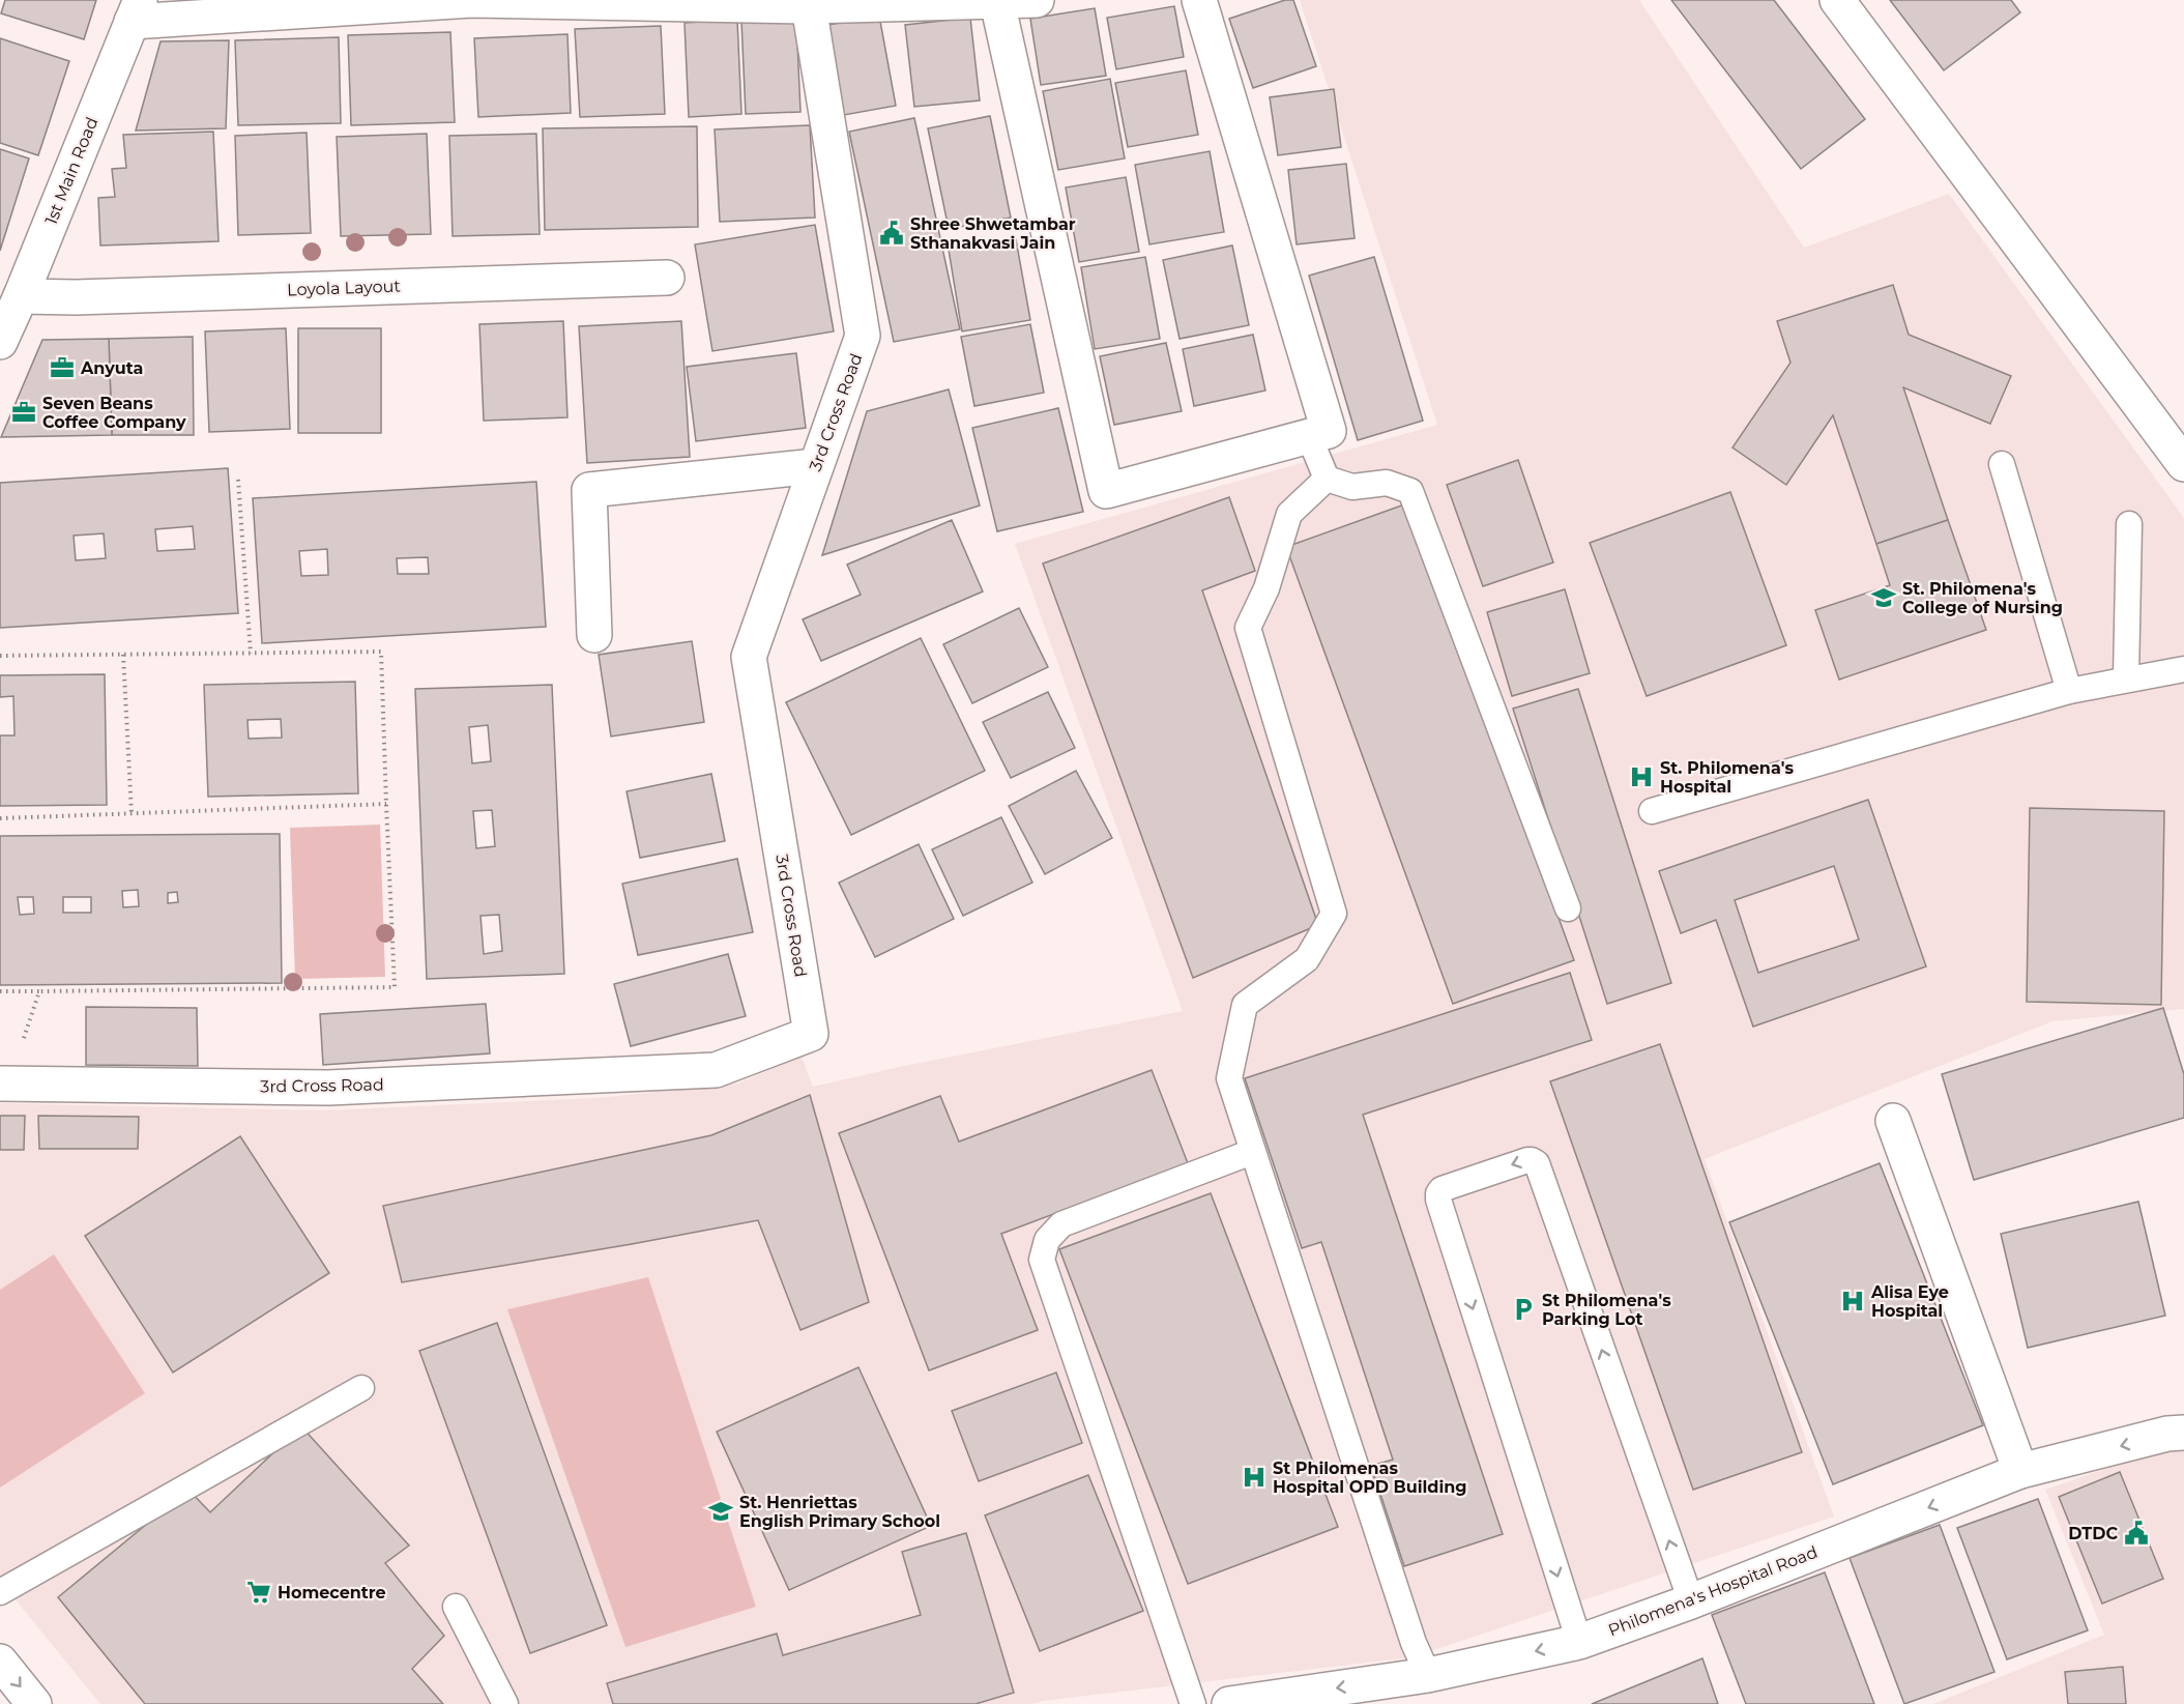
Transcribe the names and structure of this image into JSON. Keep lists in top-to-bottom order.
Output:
{
  "streets": {
    "street": [
      "1st Main Road",
      "Loyola Layout",
      "3rd Cross Road",
      "Philomena's Hospital Road"
    ]
  },
  "crossings": [
    ["1st Main Road", "Loyola Layout"]
  ],
  "one_way": ["Philomena's Hospital Road"],
  "places": {
    "public building": ["Shree Shwetambar Sthanakvasi Jain", "DTDC"],
    "office": ["Anyuta", "Seven Beans Coffee Company"],
    "school or university": ["St. Philomena's College of Nursing", "St. Henriettas English Primary School"],
    "hospital": ["St. Philomena's Hospital", "Alisa Eye Hospital", "St Philomenas Hospital OPD Building"],
    "parking": ["St Philomena's Parking Lot"],
    "supermarket": ["Homecentre"]
  }
}
